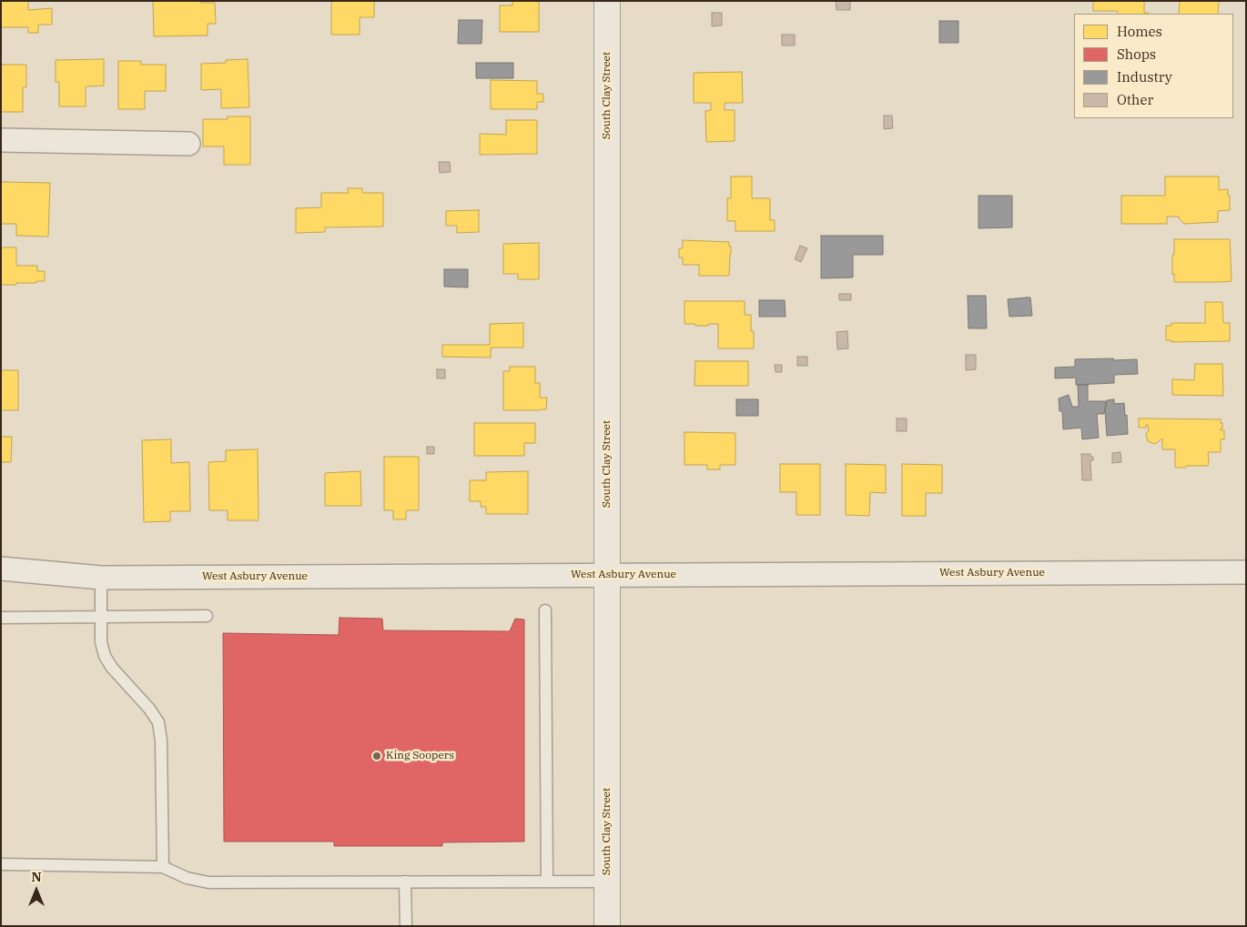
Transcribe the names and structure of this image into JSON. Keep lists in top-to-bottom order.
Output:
{
  "streets": {
    "street": ["South Clay Street", "West Asbury Avenue"]
  },
  "crossings": [
    ["South Clay Street", "West Asbury Avenue"]
  ],
  "places": ["King Soopers"],
  "legend": [
    "Homes",
    "Shops",
    "Industry",
    "Other"
  ],
  "north": "top"
}
